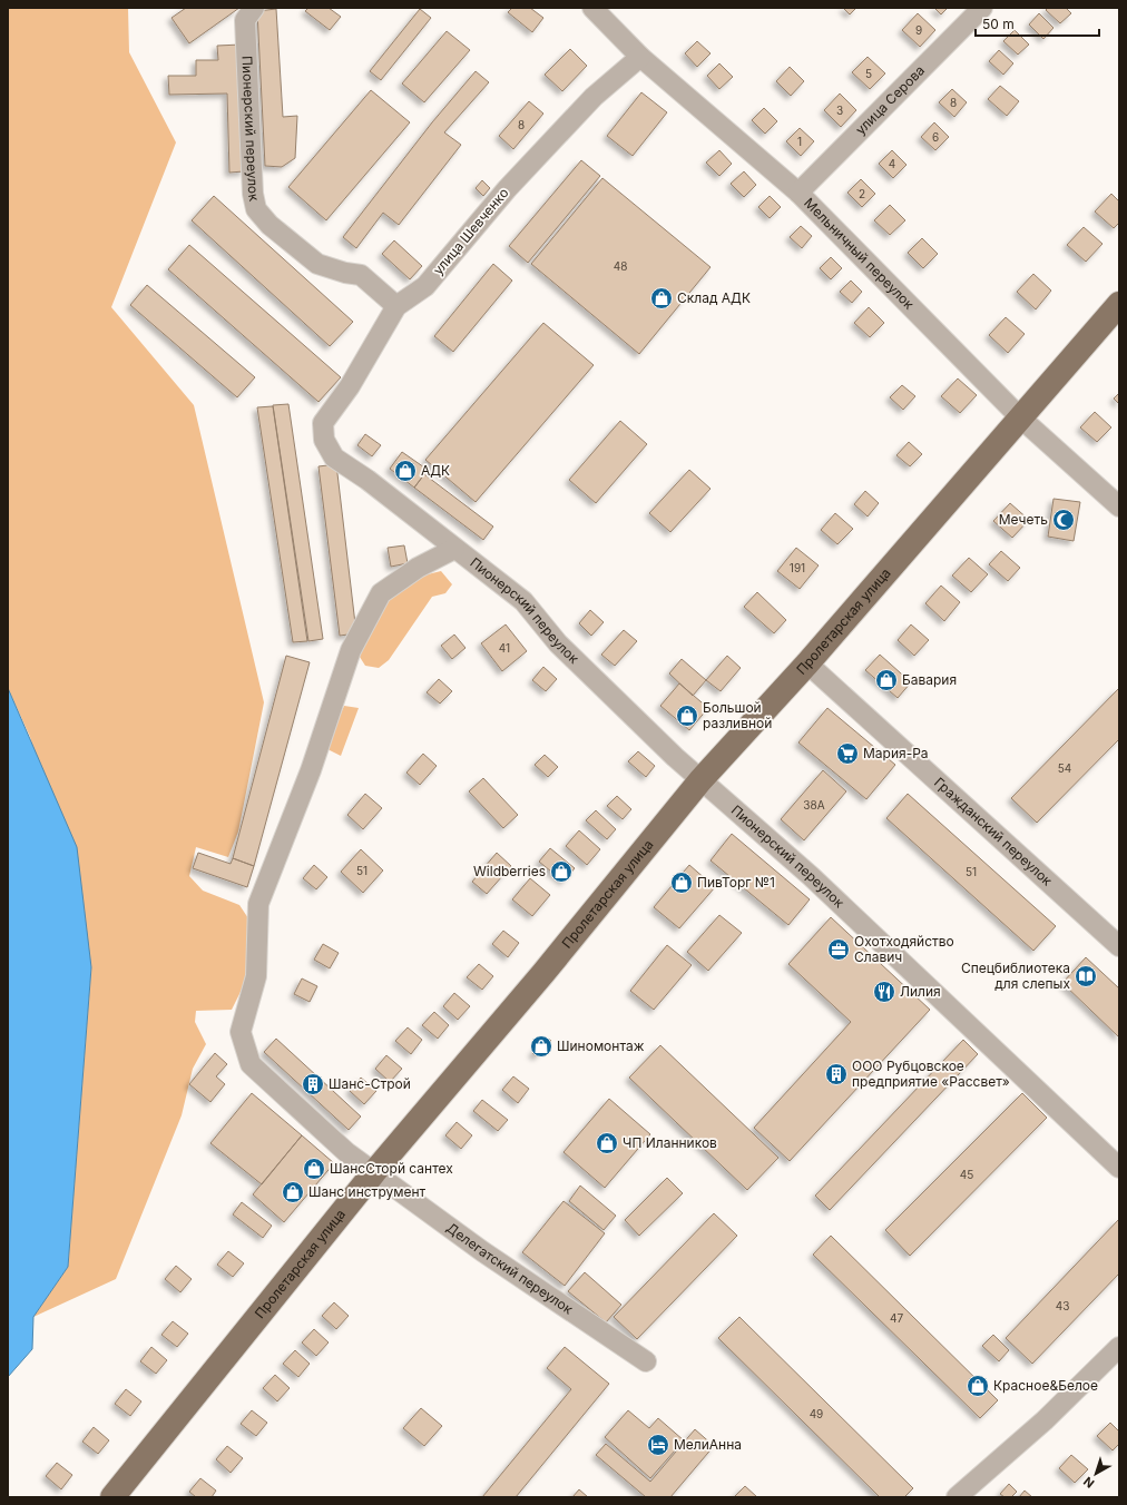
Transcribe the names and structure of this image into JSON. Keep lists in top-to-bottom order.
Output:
{
  "streets": {
    "main road": ["Пролетарская улица"],
    "street": [
      "улица Серова",
      "Пионерский переулок",
      "улица Шевченко",
      "Мельничный переулок",
      "Гражданский переулок",
      "Делегатский переулок"
    ]
  },
  "crossings": [
    ["улица Серова", "Мельничный переулок"],
    ["Пионерский переулок", "улица Шевченко"],
    ["Пионерский переулок", "Пролетарская улица"],
    ["улица Шевченко", "Мельничный переулок"],
    ["Мельничный переулок", "Пролетарская улица"],
    ["Пролетарская улица", "Гражданский переулок"],
    ["Пролетарская улица", "Делегатский переулок"]
  ],
  "places": {
    "shop": [
      "Склад АДК",
      "АДК",
      "Бавария",
      "Большой разливной",
      "Wildberries",
      "ПивТорг №1",
      "Шиномонтаж",
      "ЧП Иланников",
      "ШансСторй сантех",
      "Шанс инструмент",
      "Красное&Белое"
    ],
    "mosque": ["Мечеть"],
    "supermarket": ["Мария-Ра"],
    "office": ["Охотходяйство Славич"],
    "library": ["Спецбиблиотека для слепых"],
    "restaurant": ["Лилия"],
    "building": ["ООО Рубцовское предприятие «Рассвет»", "Шанс-Строй"],
    "hotel": ["МелиАнна"]
  },
  "house_numbers": [
    "9",
    "5",
    "8",
    "3",
    "8",
    "6",
    "1",
    "4",
    "2",
    "48",
    "191",
    "41",
    "54",
    "38А",
    "51",
    "51",
    "45",
    "43",
    "47",
    "49"
  ],
  "scale_bar": "50 m",
  "north": "bottom left"
}
